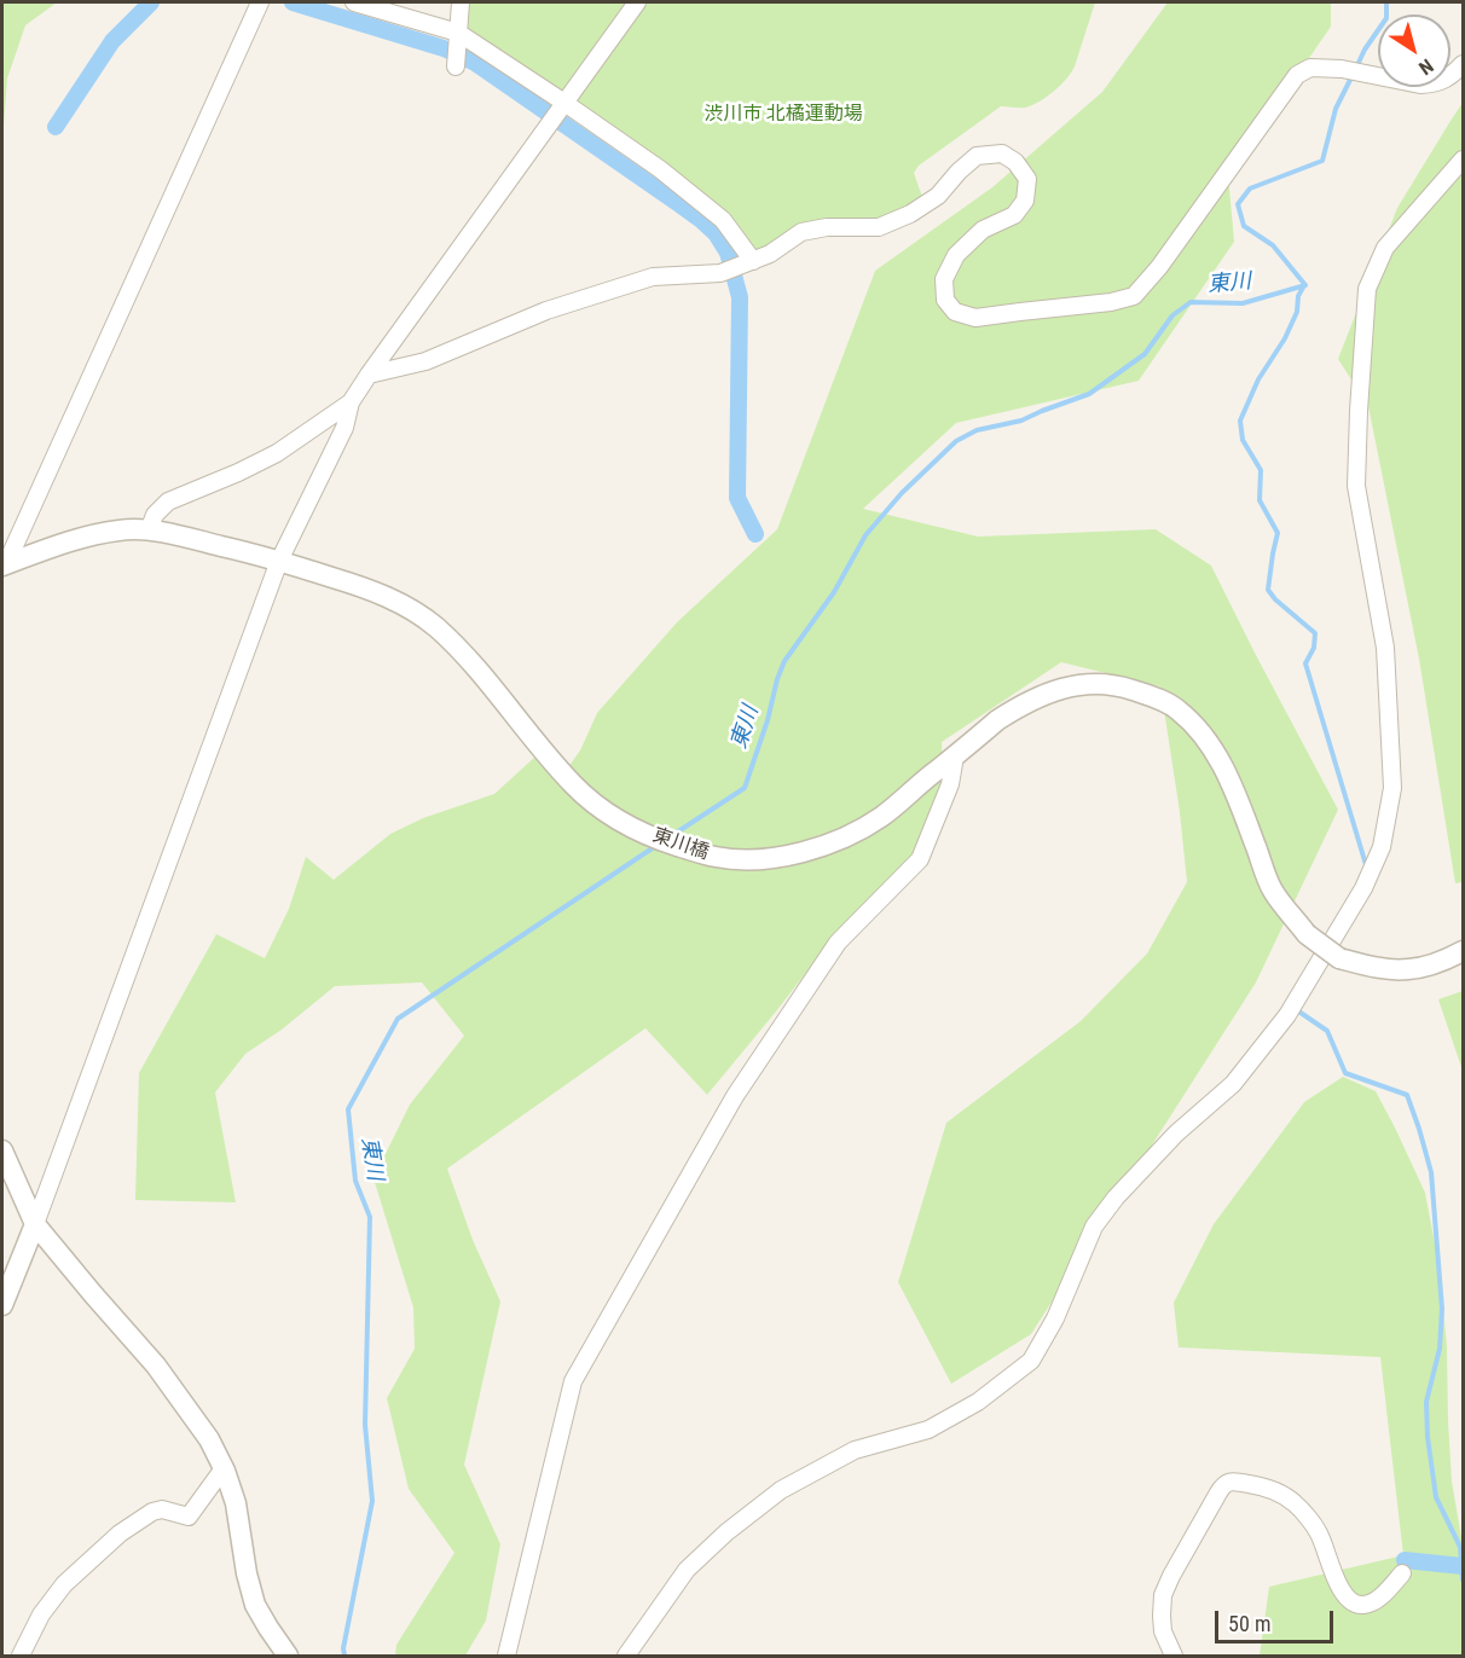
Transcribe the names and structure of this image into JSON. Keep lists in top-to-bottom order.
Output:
{
  "streets": {
    "street": ["東川橋"]
  },
  "water": ["東川"],
  "parks": ["渋川市 北橘運動場"],
  "scale_bar": "50 m",
  "north": "bottom right"
}
